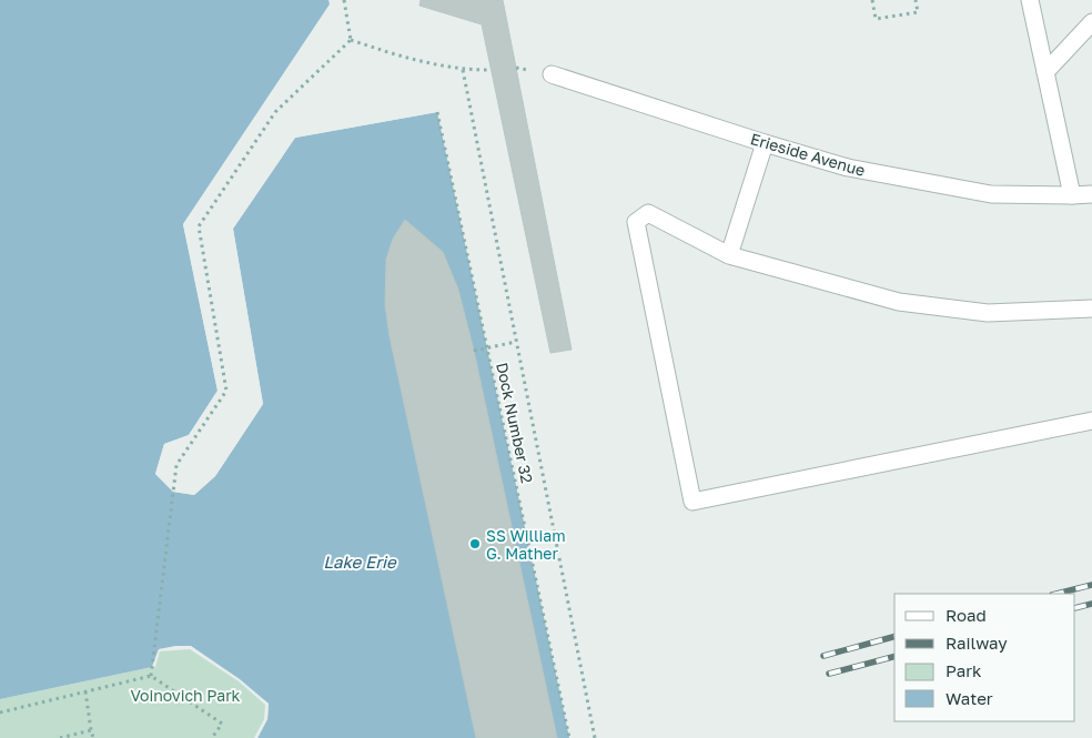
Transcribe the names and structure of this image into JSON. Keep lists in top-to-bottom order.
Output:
{
  "streets": {
    "street": ["Erieside Avenue"],
    "path": ["Dock Number 32"]
  },
  "water": ["Lake Erie"],
  "parks": ["Voinovich Park"],
  "places": ["SS William G. Mather"],
  "legend": [
    "Road",
    "Railway",
    "Park",
    "Water"
  ]
}
